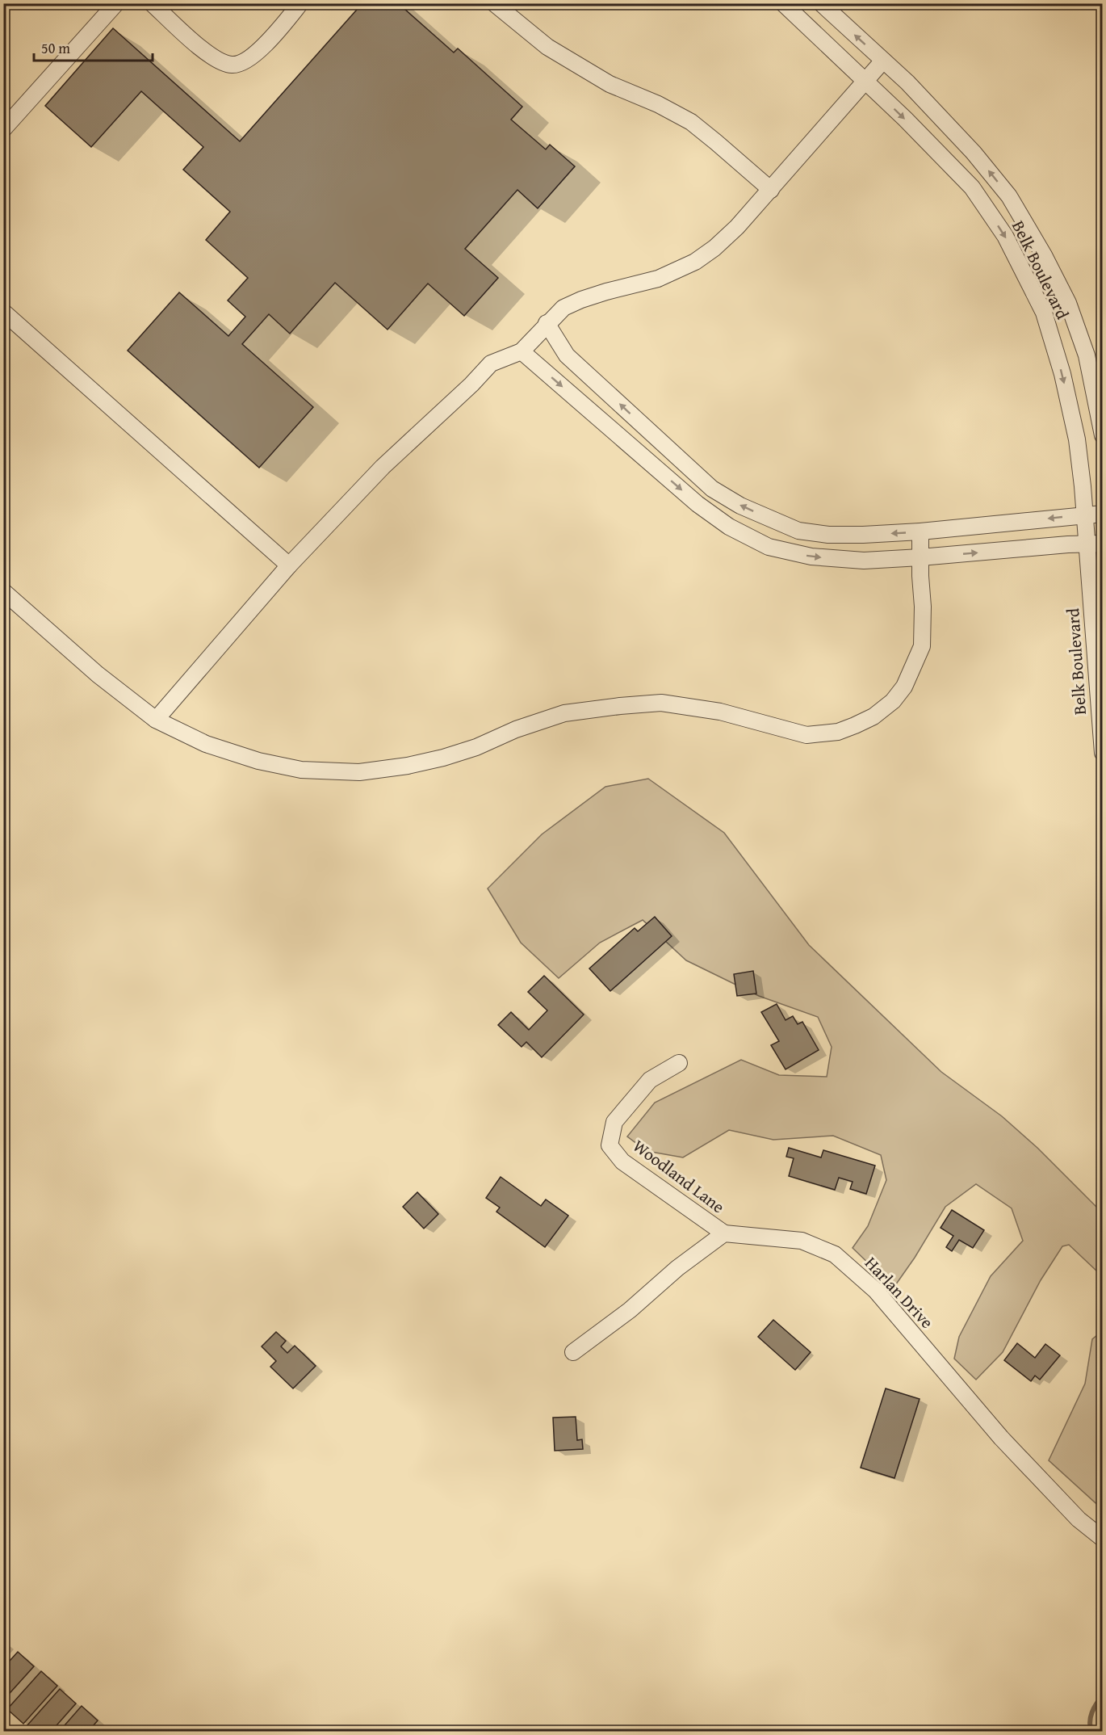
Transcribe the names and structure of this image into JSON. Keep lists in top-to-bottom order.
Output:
{
  "streets": {
    "street": ["Belk Boulevard", "Woodland Lane", "Harlan Drive"]
  },
  "crossings": [
    ["Woodland Lane", "Harlan Drive"]
  ],
  "scale_bar": "50 m"
}
